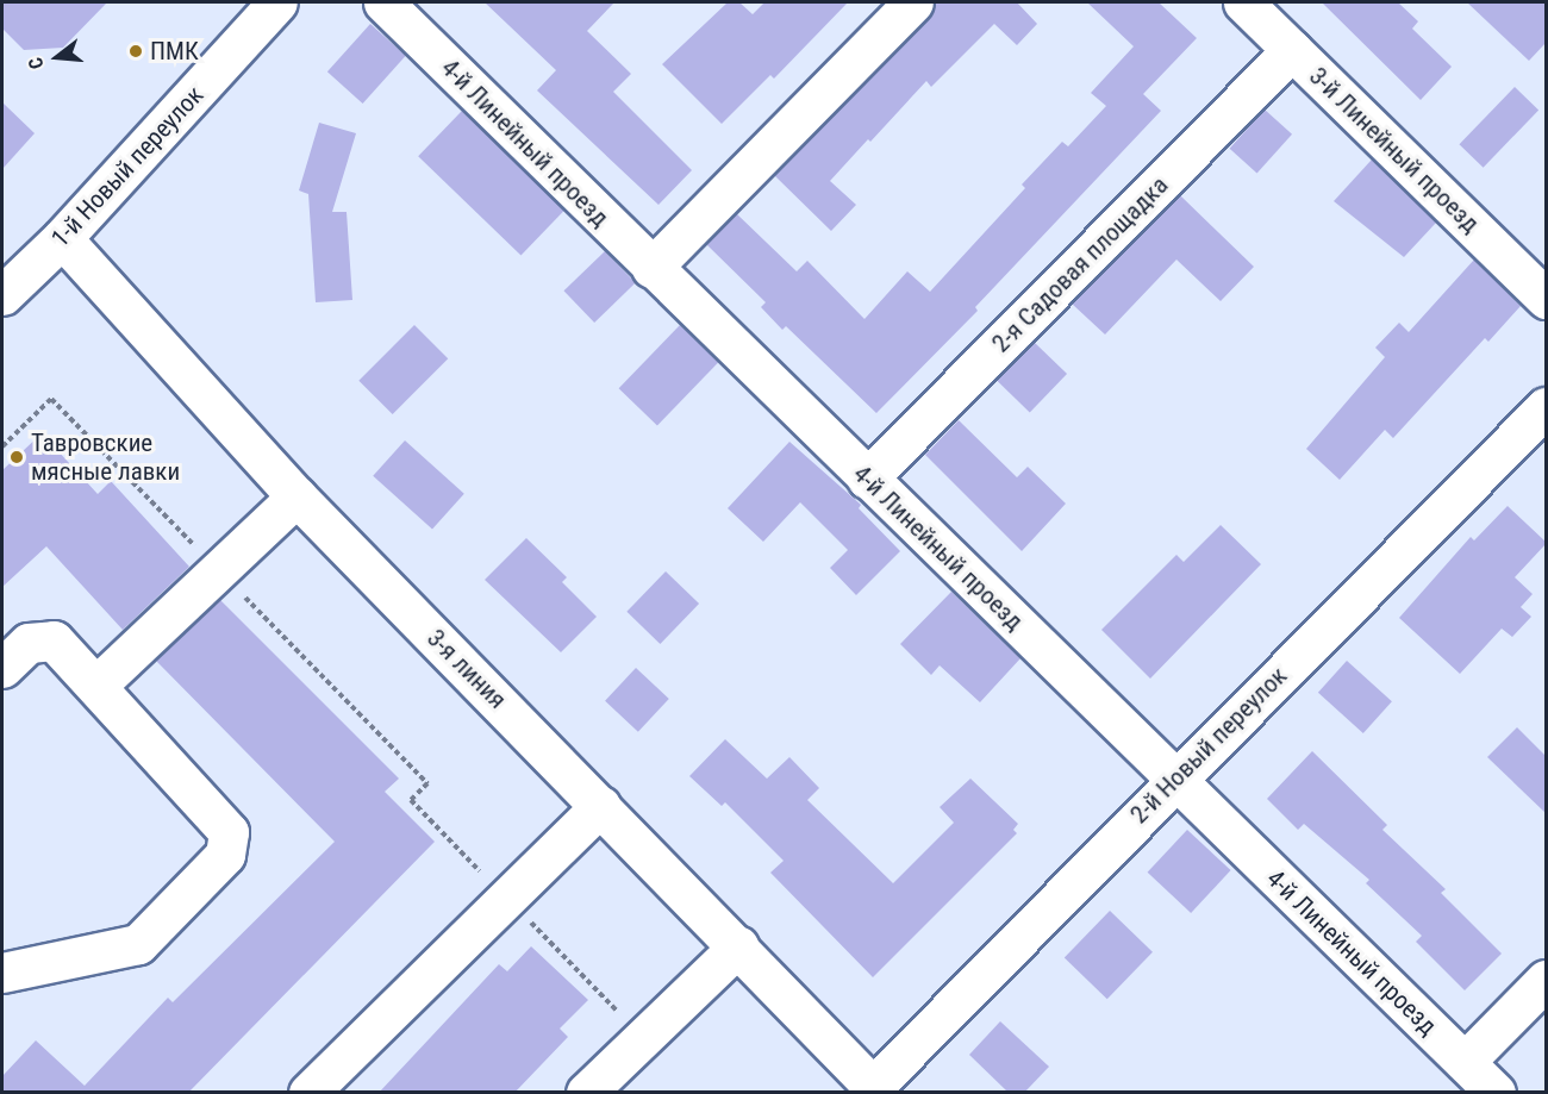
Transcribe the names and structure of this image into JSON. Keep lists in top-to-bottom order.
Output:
{
  "streets": {
    "street": [
      "4-й Линейный проезд",
      "3-й Линейный проезд",
      "1-й Новый переулок",
      "2-я Cадовая площадка",
      "3-я линия",
      "2-й Новый переулок"
    ]
  },
  "crossings": [
    ["4-й Линейный проезд", "2-я Cадовая площадка"],
    ["4-й Линейный проезд", "2-й Новый переулок"],
    ["3-й Линейный проезд", "2-я Cадовая площадка"],
    ["1-й Новый переулок", "3-я линия"],
    ["3-я линия", "2-й Новый переулок"]
  ],
  "places": ["ПМК", "Тавровские мясные лавки"],
  "north": "left"
}
